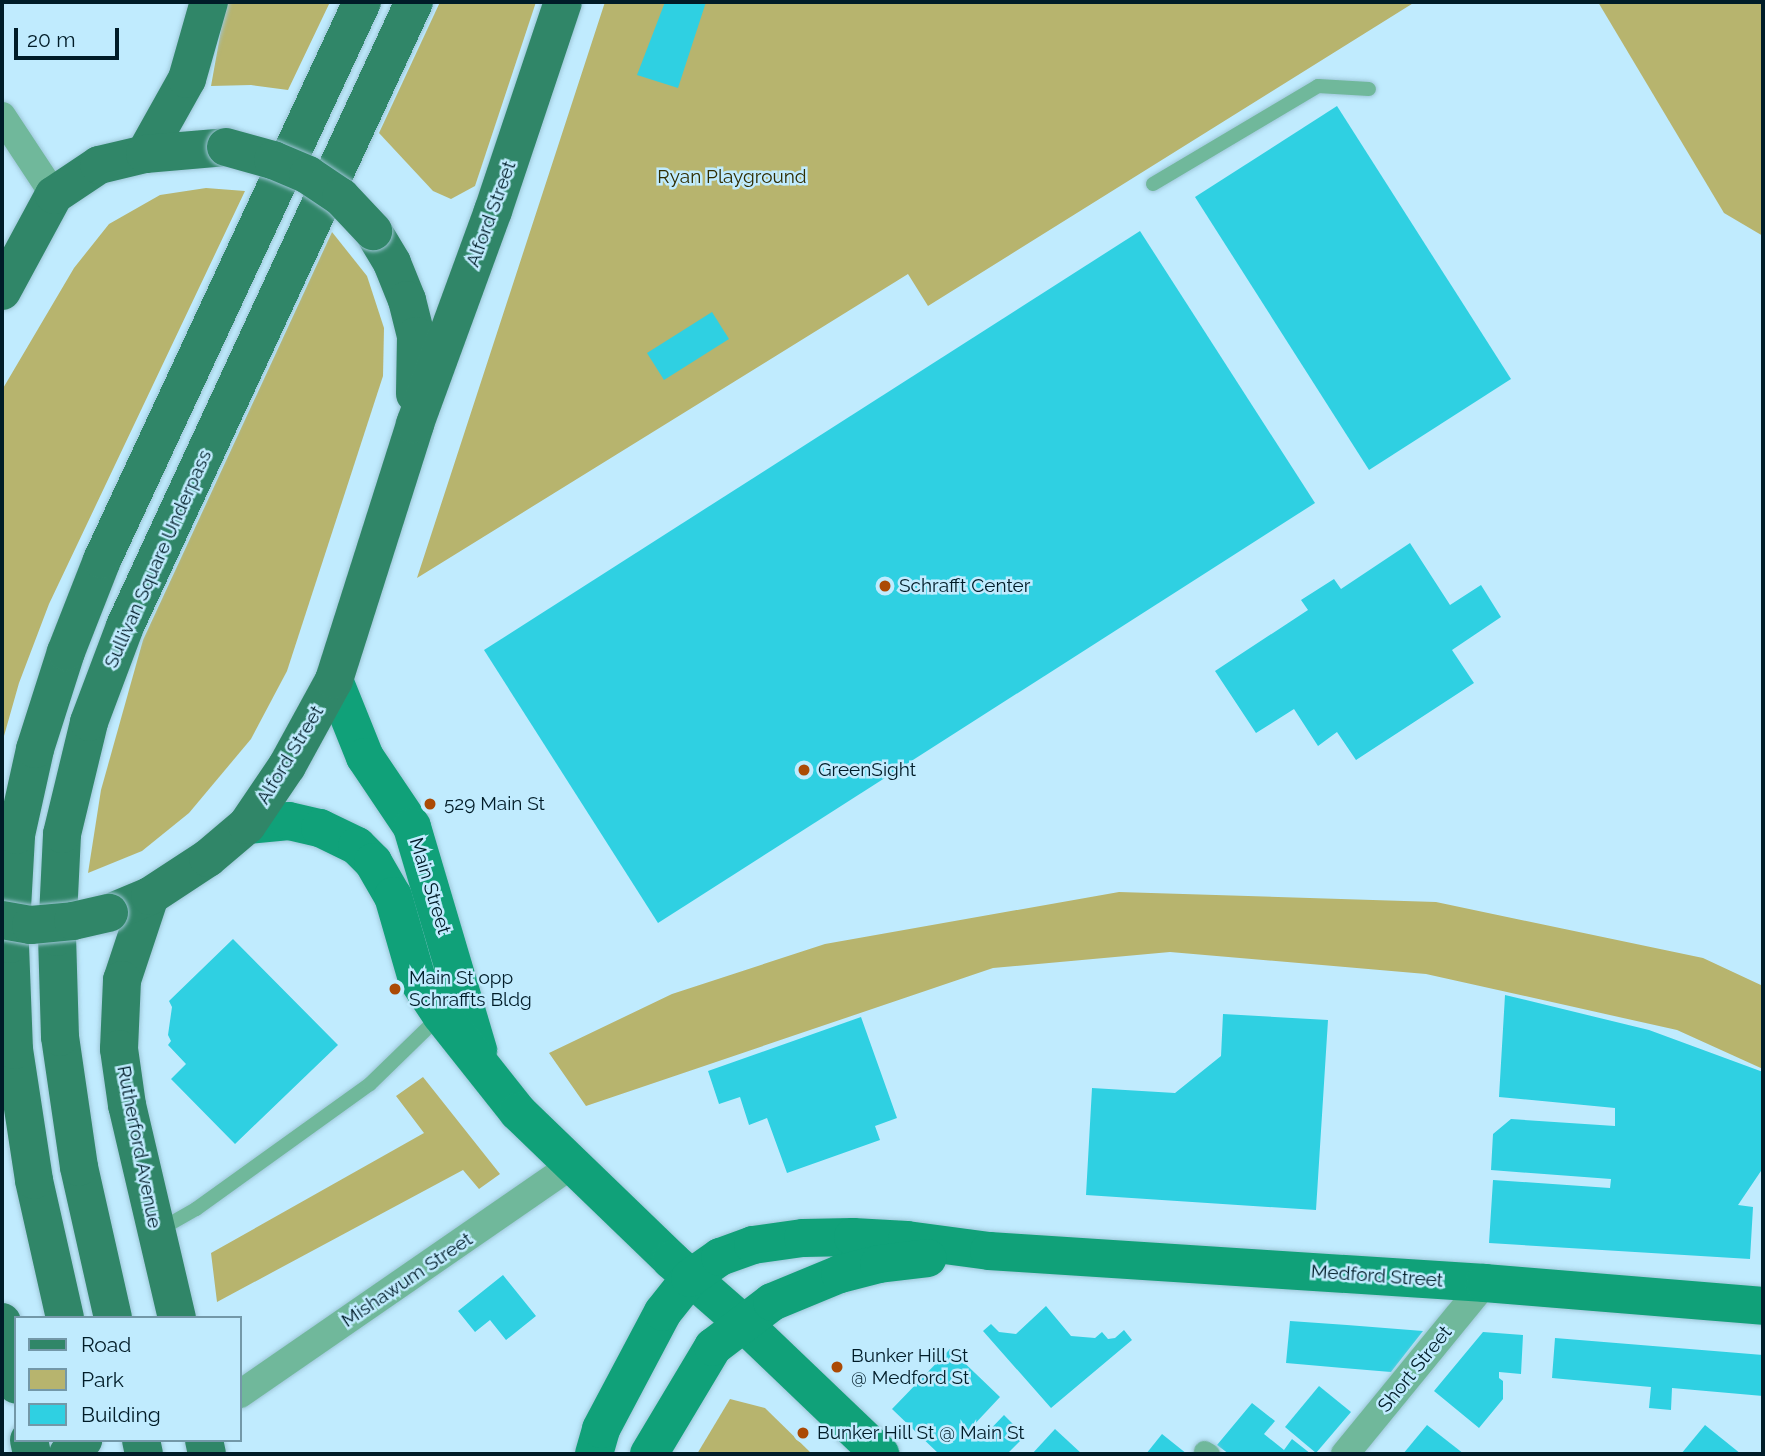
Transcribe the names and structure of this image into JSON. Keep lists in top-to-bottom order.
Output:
{
  "streets": {
    "main road": [
      "Alford Street",
      "Sullivan Square Underpass",
      "Main Street",
      "Rutherford Avenue",
      "Medford Street"
    ],
    "street": ["Mishawum Street", "Short Street"]
  },
  "crossings": [
    ["Alford Street", "Main Street"],
    ["Alford Street", "Rutherford Avenue"],
    ["Main Street", "Medford Street"],
    ["Main Street", "Mishawum Street"],
    ["Medford Street", "Short Street"]
  ],
  "parks": ["Ryan Playground"],
  "places": [
    "Schrafft Center",
    "GreenSight",
    "529 Main St",
    "Main St opp Schraffts Bldg",
    "Bunker Hill St @ Medford St",
    "Bunker Hill St @ Main St"
  ],
  "legend": ["Road", "Park", "Building"],
  "scale_bar": "20 m"
}
